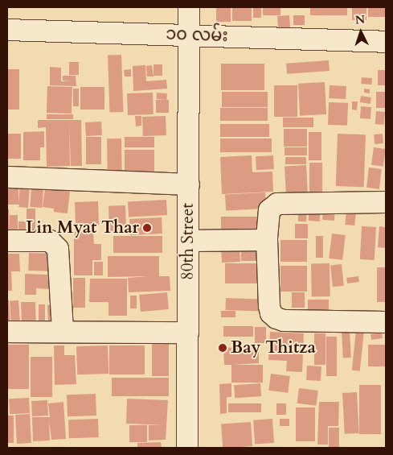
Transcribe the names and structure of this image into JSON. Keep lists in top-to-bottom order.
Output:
{
  "streets": {
    "street": ["၁၀ လမ်း", "80th Street"]
  },
  "crossings": [
    ["၁၀ လမ်း", "80th Street"]
  ],
  "places": ["Lin Myat Thar", "Bay Thitza"],
  "north": "top"
}
